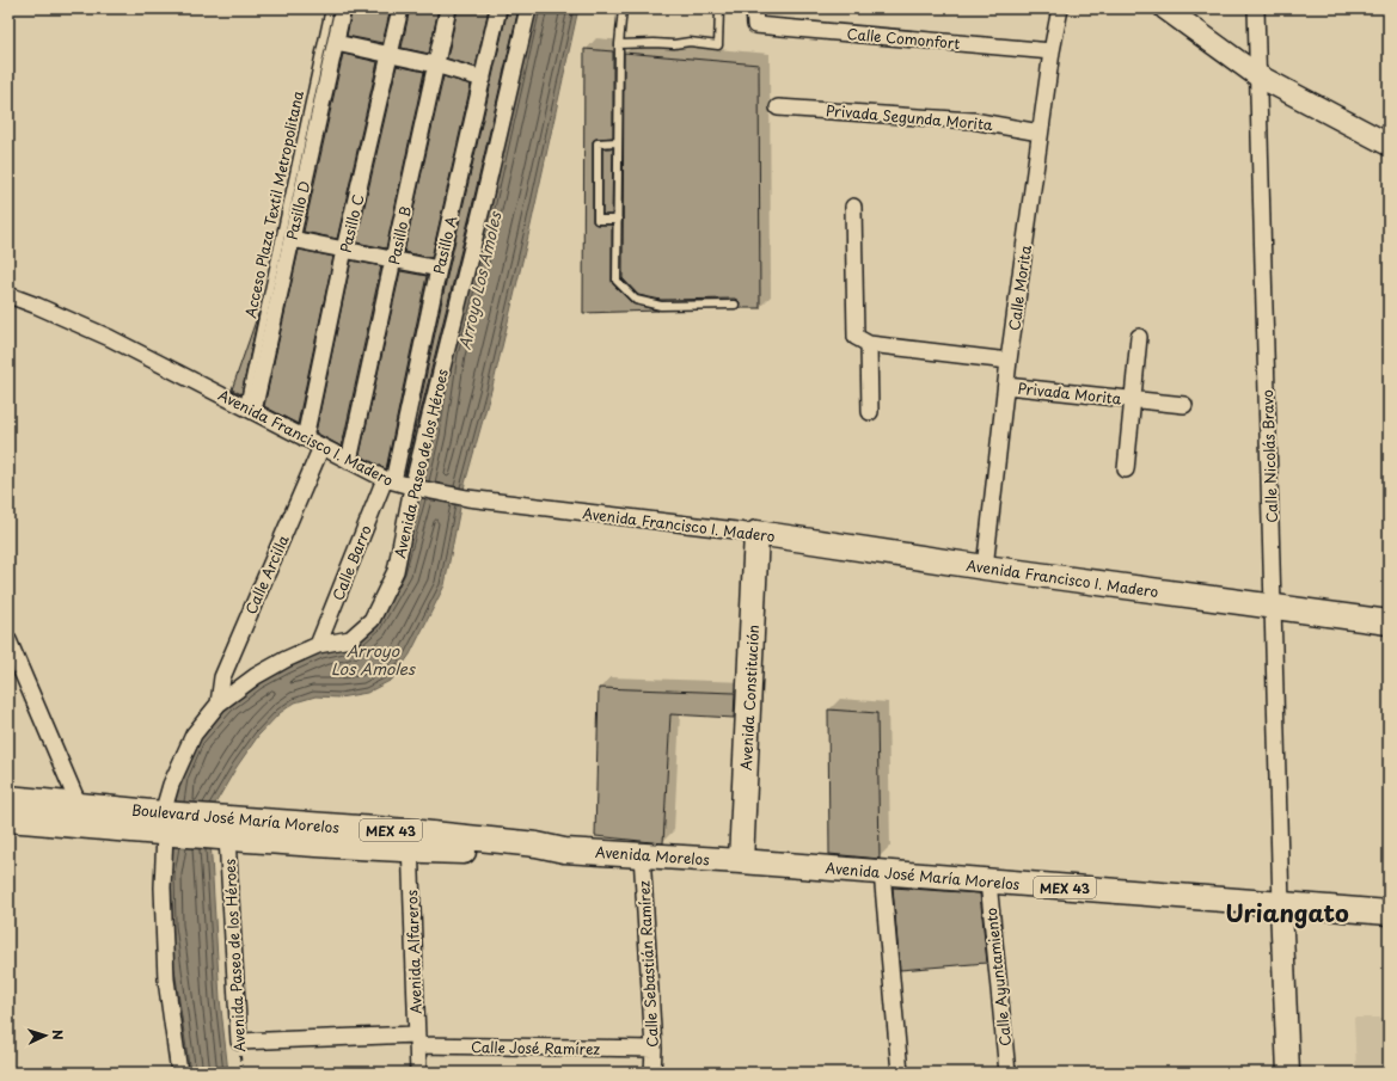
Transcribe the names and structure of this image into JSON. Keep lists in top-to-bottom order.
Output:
{
  "streets": {
    "main road": [
      "Avenida Francisco I. Madero",
      "Avenida Constitución",
      "Boulevard José María Morelos",
      "MEX 43",
      "Avenida Morelos",
      "Avenida José María Morelos"
    ],
    "street": [
      "Calle Comonfort",
      "Privada Segunda Morita",
      "Pasillo D",
      "Pasillo C",
      "Pasillo B",
      "Pasillo A",
      "Calle Morita",
      "Privada Morita",
      "Calle Nicolás Bravo",
      "Avenida Paseo de los Héroes",
      "Calle Barro",
      "Calle Arcilla",
      "Avenida Alfareros",
      "Calle Sebastián Ramírez",
      "Calle Ayuntamiento",
      "Calle José Ramírez"
    ],
    "lane": ["Acceso Plaza Textil Metropolitana"]
  },
  "crossings": [
    ["Calle Comonfort", "Calle Morita"],
    ["Privada Segunda Morita", "Calle Morita"],
    ["Acceso Plaza Textil Metropolitana", "Pasillo D"],
    ["Acceso Plaza Textil Metropolitana", "Avenida Francisco I. Madero"],
    ["Pasillo D", "Avenida Francisco I. Madero"],
    ["Pasillo C", "Avenida Francisco I. Madero"],
    ["Pasillo B", "Avenida Francisco I. Madero"],
    ["Pasillo A", "Avenida Francisco I. Madero"],
    ["Pasillo A", "Calle Barro"],
    ["Calle Morita", "Privada Morita"],
    ["Calle Morita", "Avenida Francisco I. Madero"],
    ["Avenida Francisco I. Madero", "Calle Nicolás Bravo"],
    ["Avenida Francisco I. Madero", "Avenida Paseo de los Héroes"],
    ["Avenida Francisco I. Madero", "Calle Barro"],
    ["Avenida Francisco I. Madero", "Calle Arcilla"],
    ["Avenida Francisco I. Madero", "Avenida Constitución"],
    ["Calle Nicolás Bravo", "Avenida José María Morelos"],
    ["Avenida Paseo de los Héroes", "Calle Barro"],
    ["Avenida Paseo de los Héroes", "Calle Arcilla"],
    ["Avenida Paseo de los Héroes", "Boulevard José María Morelos"],
    ["Avenida Paseo de los Héroes", "Calle José Ramírez"],
    ["Avenida Constitución", "Avenida Morelos"],
    ["Avenida Constitución", "Avenida José María Morelos"],
    ["Boulevard José María Morelos", "Avenida Morelos"],
    ["Boulevard José María Morelos", "Avenida Alfareros"],
    ["Avenida Morelos", "Avenida José María Morelos"],
    ["Avenida Morelos", "Calle Sebastián Ramírez"],
    ["Avenida José María Morelos", "Calle Ayuntamiento"],
    ["Avenida Alfareros", "Calle José Ramírez"],
    ["Calle Sebastián Ramírez", "Calle José Ramírez"]
  ],
  "districts": ["Uriangato"],
  "water": ["Arroyo Los Amoles"],
  "north": "right"
}
